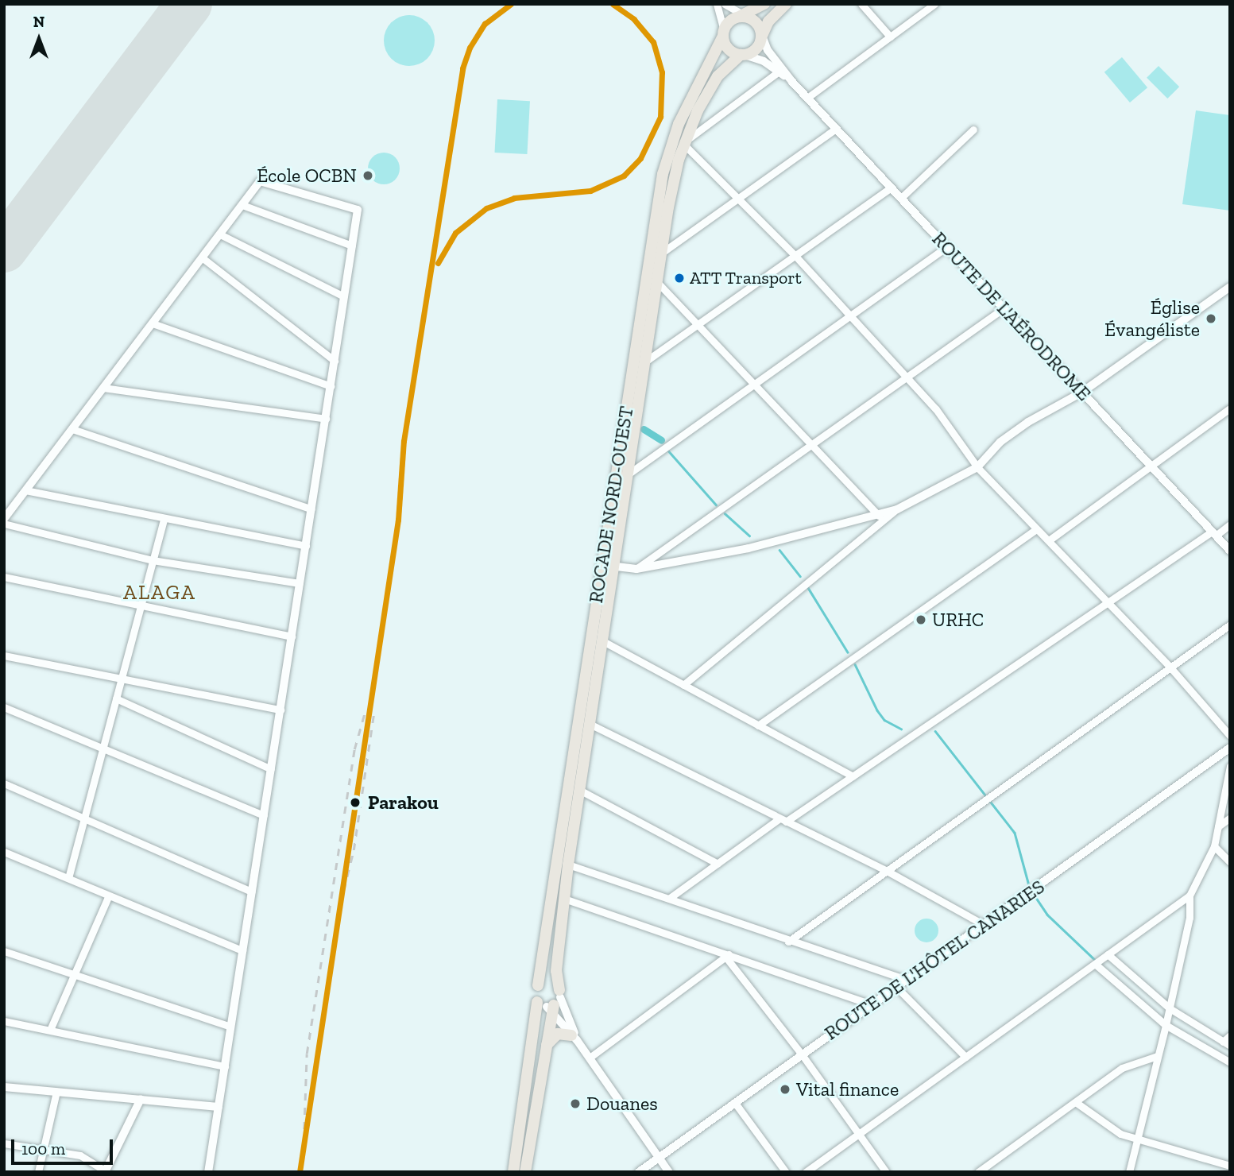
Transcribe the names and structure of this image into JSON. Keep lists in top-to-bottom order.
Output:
{
  "streets": {
    "main road": ["ROCADE NORD-OUEST"],
    "street": ["ROUTE DE L'AÉRODROME", "ROUTE DE L'HÔTEL CANARIES"]
  },
  "crossings": [
    ["ROUTE DE L'AÉRODROME", "ROCADE NORD-OUEST"]
  ],
  "districts": ["ALAGA"],
  "places": [
    "École OCBN",
    "ATT Transport",
    "Église Évangéliste",
    "URHC",
    "Parakou",
    "Vital finance",
    "Douanes"
  ],
  "scale_bar": "100 m",
  "north": "top"
}
